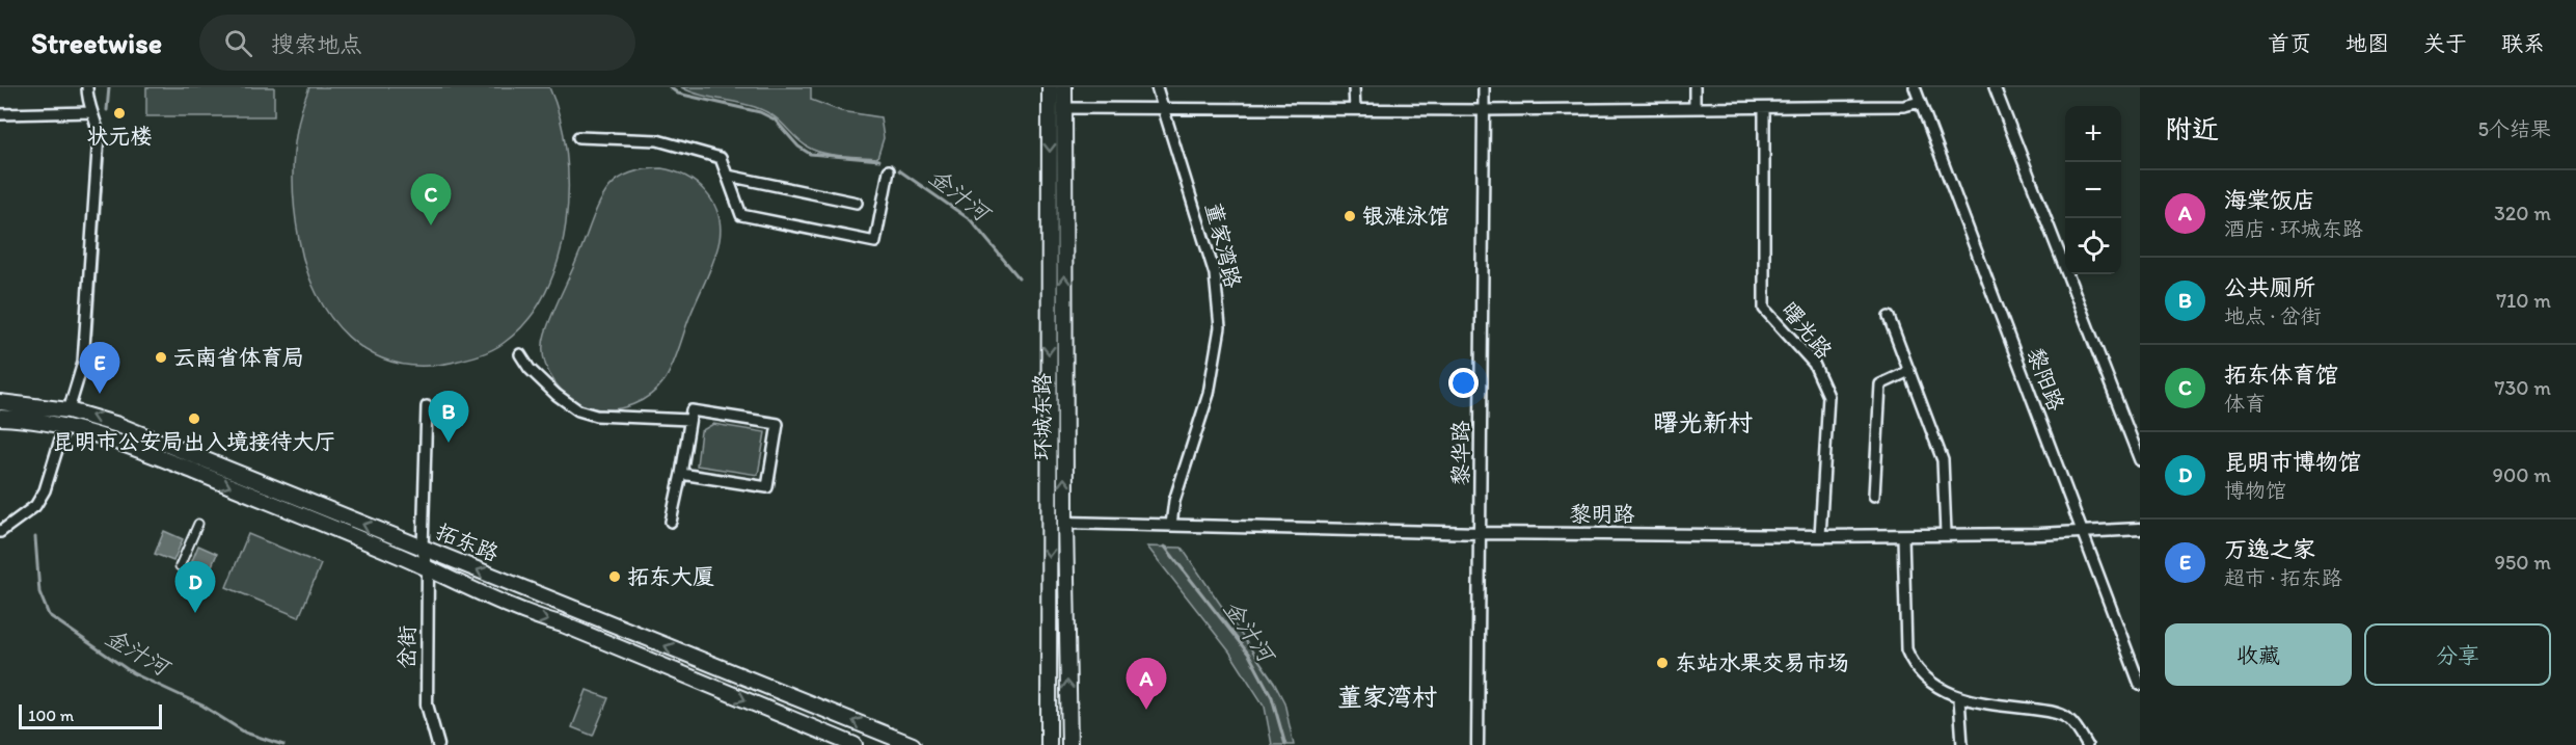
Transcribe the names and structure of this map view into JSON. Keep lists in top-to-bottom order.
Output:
{
  "streets": {
    "main road": ["环城东路", "拓东路"],
    "street": [
      "董家湾路",
      "曙光路",
      "黎阳路",
      "黎华路",
      "黎明路",
      "岔街"
    ]
  },
  "crossings": [
    ["董家湾路", "黎明路"],
    ["曙光路", "黎明路"],
    ["黎阳路", "黎明路"],
    ["环城东路", "黎明路"],
    ["黎华路", "黎明路"],
    ["拓东路", "岔街"]
  ],
  "districts": ["曙光新村", "董家湾村"],
  "water": ["金汁河"],
  "places": [
    "状元楼",
    "银滩泳馆",
    "云南省体育局",
    "昆明市公安局出入境接待大厅",
    "拓东大厦",
    "东站水果交易市场"
  ],
  "scale_bar": "100 m",
  "page": {
    "header": "Streetwise",
    "search": "搜索地点",
    "nav": [
      "首页",
      "地图",
      "关于",
      "联系"
    ],
    "heading": ["附近", "5个结果"],
    "map_buttons": ["+", "−"],
    "list": [
      {
        "mark": "A",
        "name": "海棠饭店",
        "note": "酒店 · 环城东路",
        "value": "320 m"
      },
      {
        "mark": "B",
        "name": "公共厕所",
        "note": "地点 · 岔街",
        "value": "710 m"
      },
      {
        "mark": "C",
        "name": "拓东体育馆",
        "note": "体育",
        "value": "730 m"
      },
      {
        "mark": "D",
        "name": "昆明市博物馆",
        "note": "博物馆",
        "value": "900 m"
      },
      {
        "mark": "E",
        "name": "万逸之家",
        "note": "超市 · 拓东路",
        "value": "950 m"
      }
    ],
    "pins": [
      "C",
      "E",
      "B",
      "D",
      "A"
    ],
    "buttons": ["收藏", "分享"],
    "scale": "100 m"
  }
}
